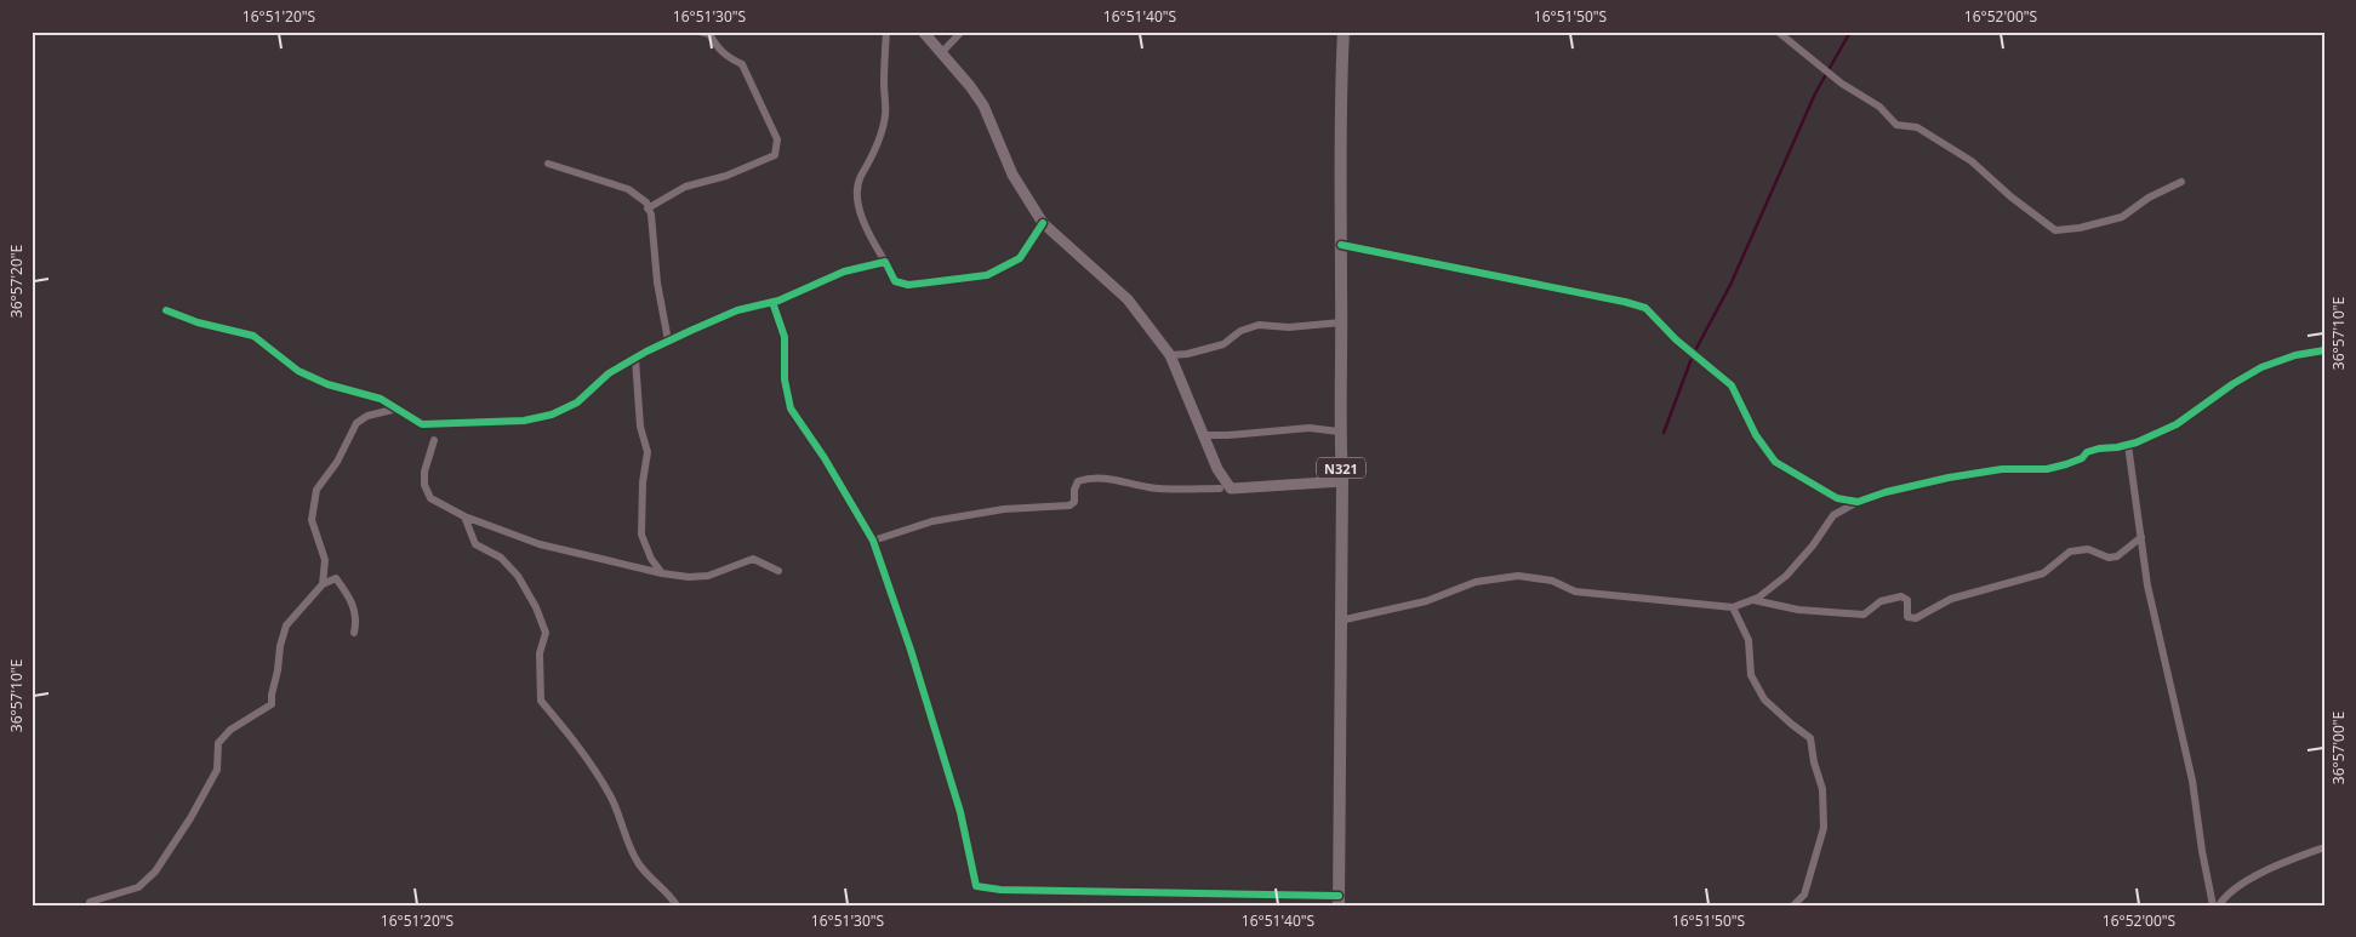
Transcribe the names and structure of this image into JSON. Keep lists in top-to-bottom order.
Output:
{
  "streets": {
    "main road": ["N321"]
  },
  "coordinates": [
    "16°51'20\"S",
    "16°51'30\"S",
    "16°51'40\"S",
    "16°51'50\"S",
    "16°52'00\"S",
    "36°57'20\"E",
    "36°57'10\"E",
    "36°57'00\"E"
  ]
}
